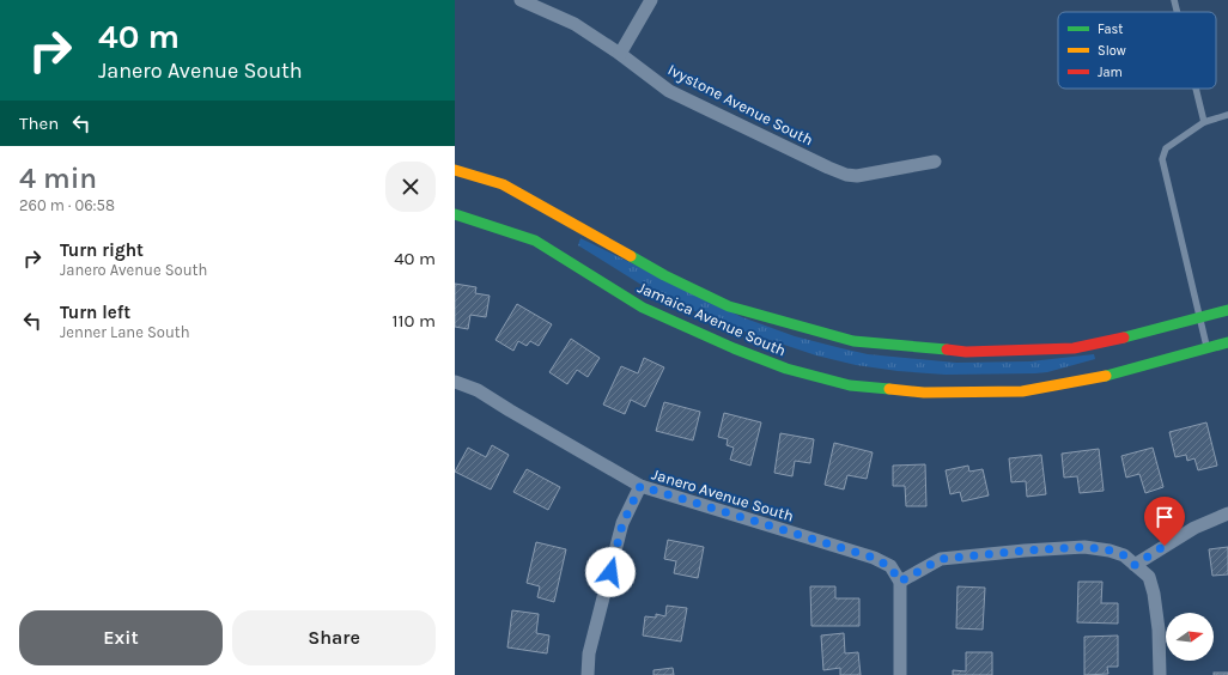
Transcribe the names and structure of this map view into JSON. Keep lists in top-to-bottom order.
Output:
{
  "streets": {
    "street": ["Ivystone Avenue South", "Jamaica Avenue South", "Janero Avenue South"]
  },
  "legend": ["Fast", "Slow", "Jam"],
  "north": "right",
  "page": {
    "turn": ["40 m", "Janero Avenue South"],
    "then": "Then",
    "heading": ["4 min", "260 m · 06:58"],
    "list": [
      {
        "name": "Turn right",
        "note": "Janero Avenue South",
        "value": "40 m"
      },
      {
        "name": "Turn left",
        "note": "Jenner Lane South",
        "value": "110 m"
      }
    ],
    "buttons": ["Exit", "Share"]
  }
}
